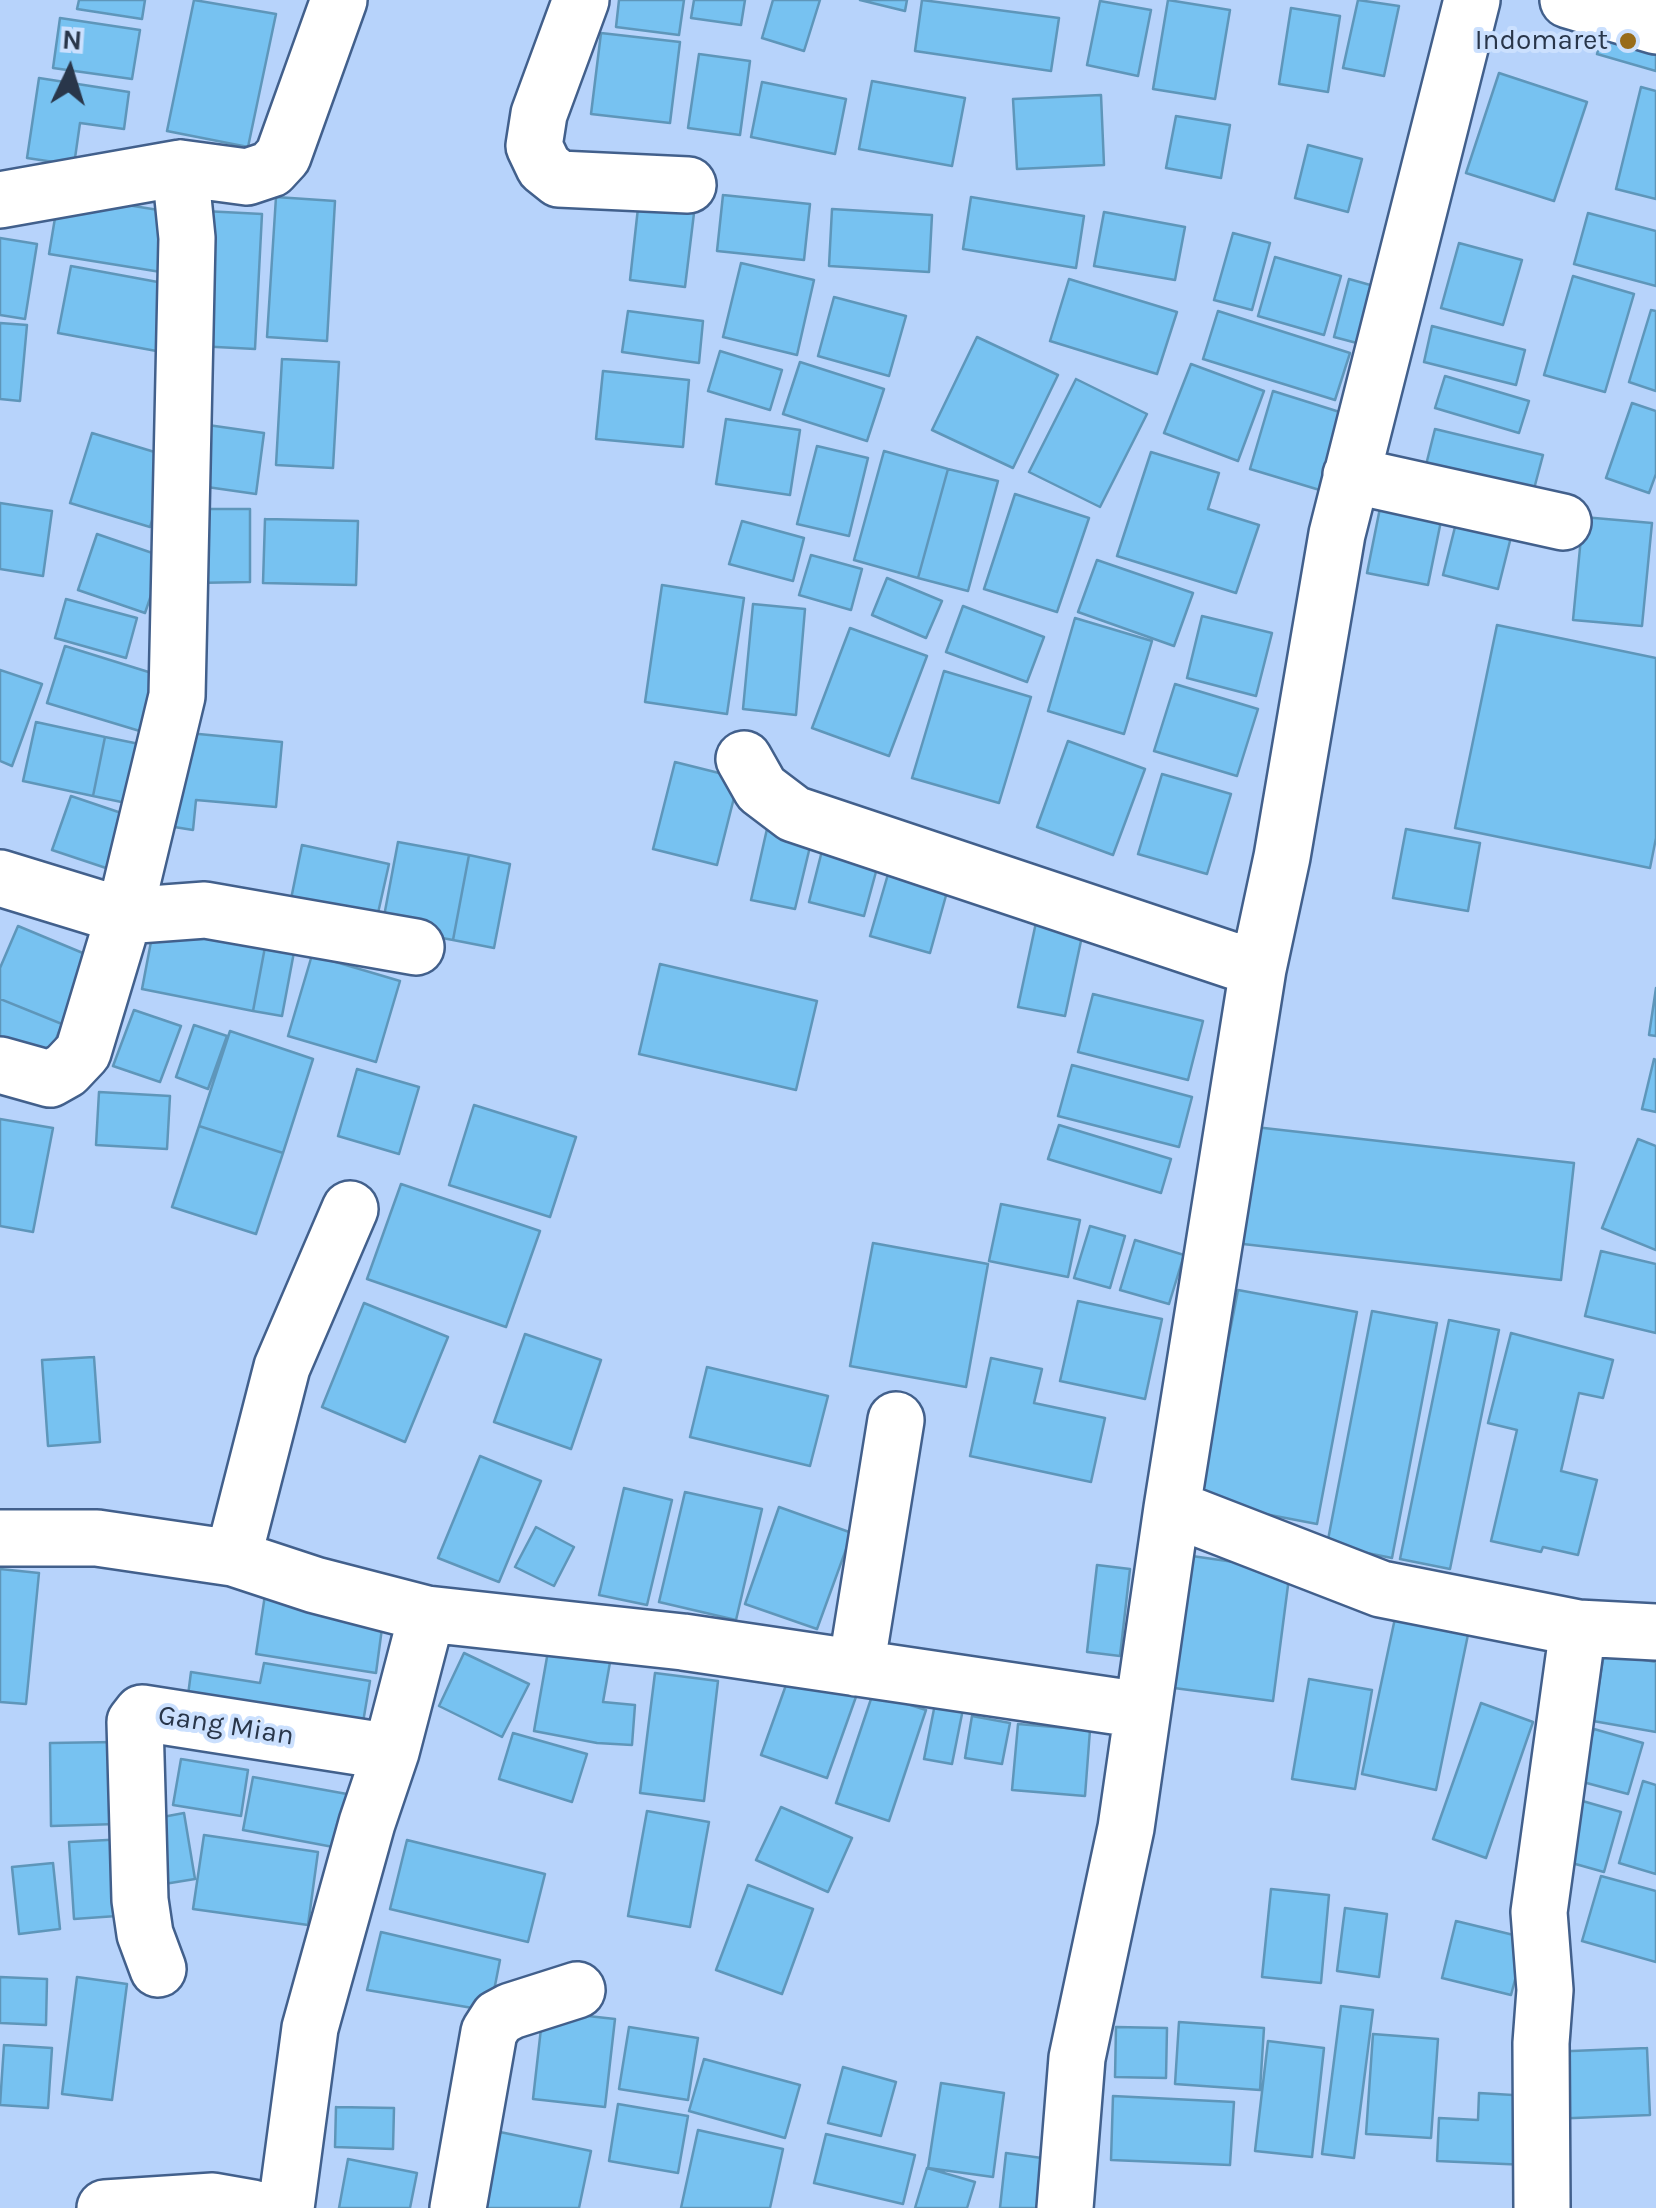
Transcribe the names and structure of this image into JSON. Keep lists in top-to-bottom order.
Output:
{
  "streets": {
    "street": ["Gang Mian"]
  },
  "places": ["Indomaret"],
  "north": "top"
}
